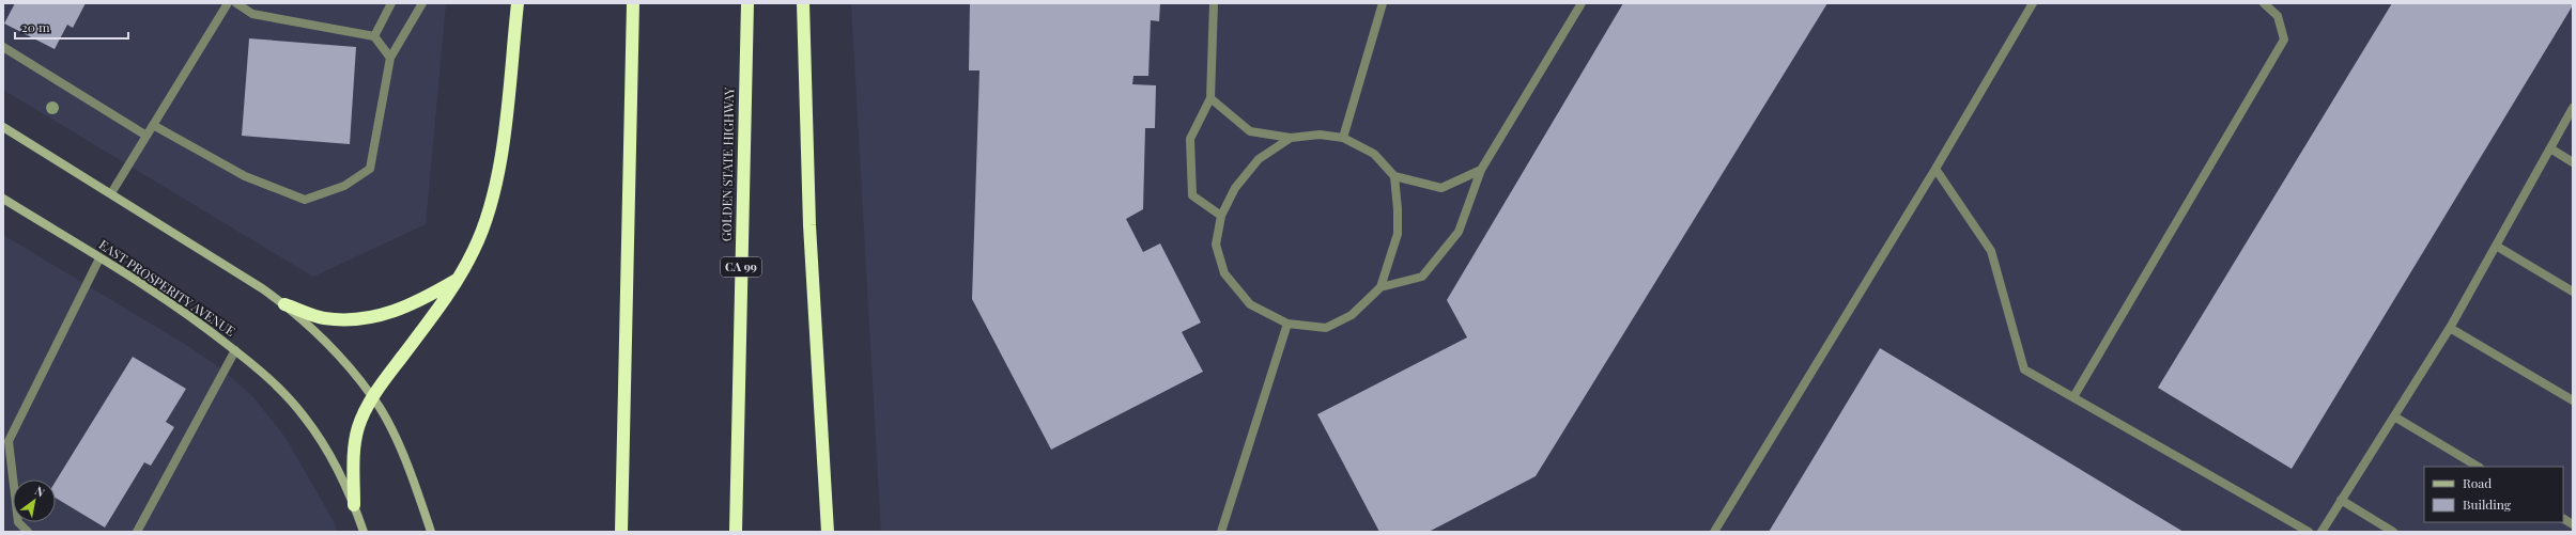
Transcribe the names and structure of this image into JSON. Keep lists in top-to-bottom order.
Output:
{
  "streets": {
    "highway": ["GOLDEN STATE HIGHWAY", "CA 99"],
    "main road": ["EAST PROSPERITY AVENUE"]
  },
  "legend": ["Road", "Building"],
  "scale_bar": "20 m",
  "north": "top right"
}
